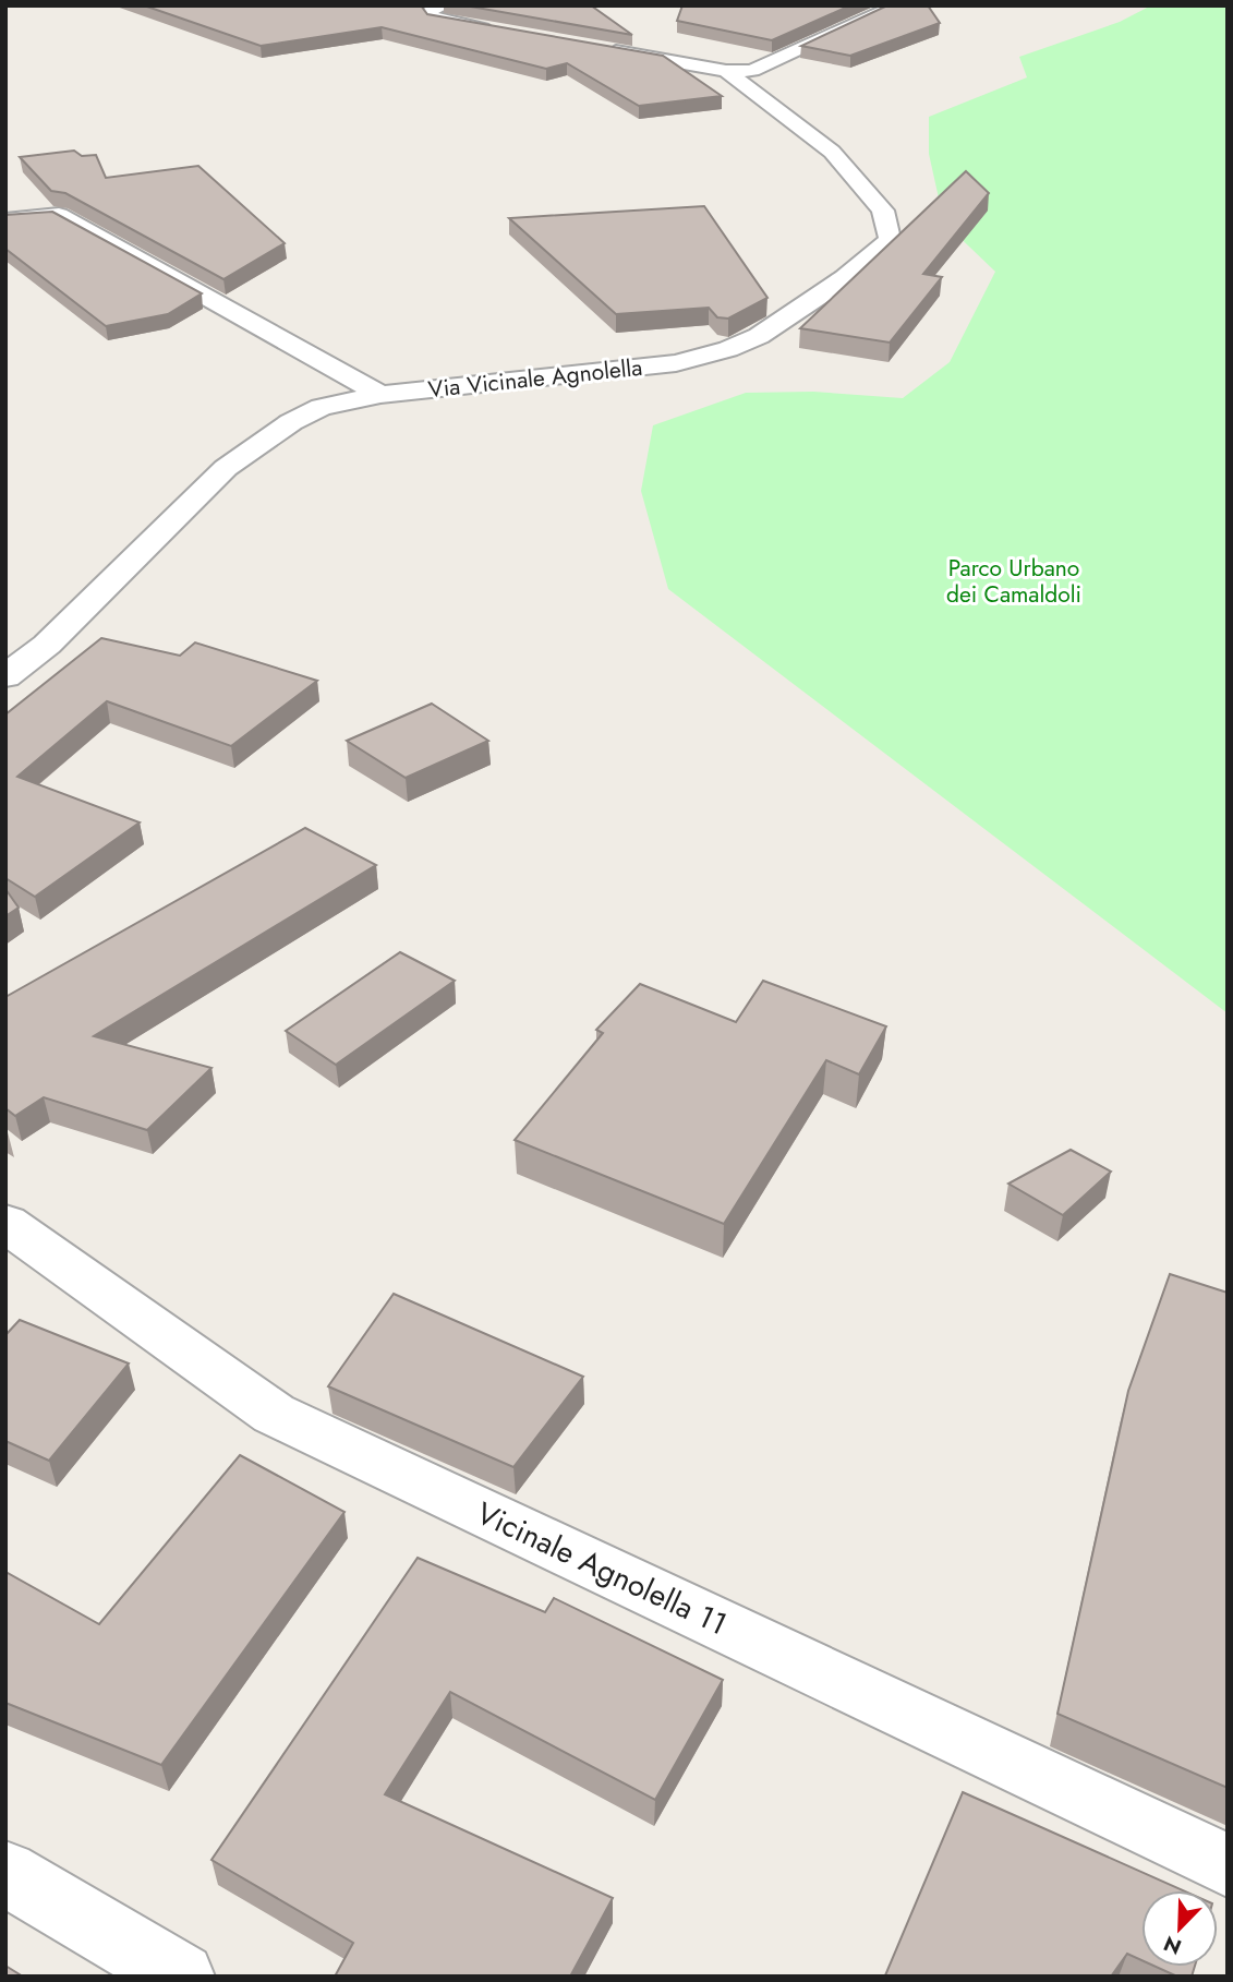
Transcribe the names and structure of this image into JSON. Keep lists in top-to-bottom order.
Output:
{
  "streets": {
    "street": ["Via Vicinale Agnolella", "Vicinale Agnolella 11"]
  },
  "parks": ["Parco Urbano dei Camaldoli"],
  "north": "bottom left"
}
